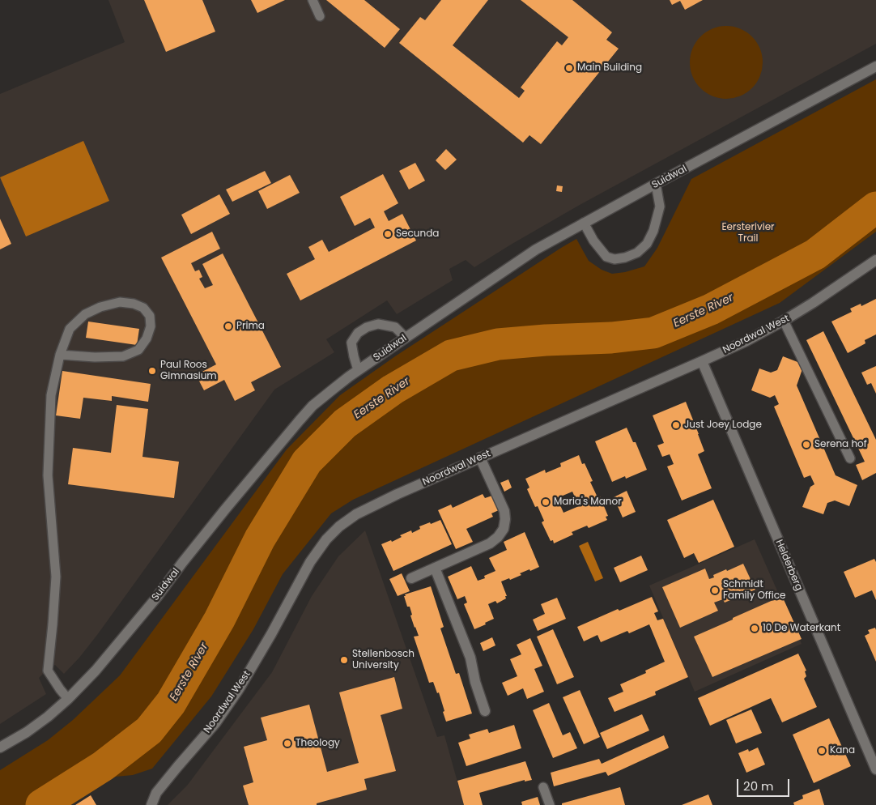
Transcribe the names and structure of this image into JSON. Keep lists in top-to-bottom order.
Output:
{
  "streets": {
    "street": ["Suidwal", "Noordwal West", "Helderberg"]
  },
  "crossings": [
    ["Noordwal West", "Helderberg"]
  ],
  "water": ["Eerste River"],
  "parks": ["Eersterivier Trail"],
  "places": [
    "Main Building",
    "Secunda",
    "Prima",
    "Paul Roos Gimnasium",
    "Just Joey Lodge",
    "Serena hof",
    "Maria's Manor",
    "Schmidt Family Office",
    "10 De Waterkant",
    "Stellenbosch University",
    "Theology",
    "Kana"
  ],
  "scale_bar": "20 m"
}
